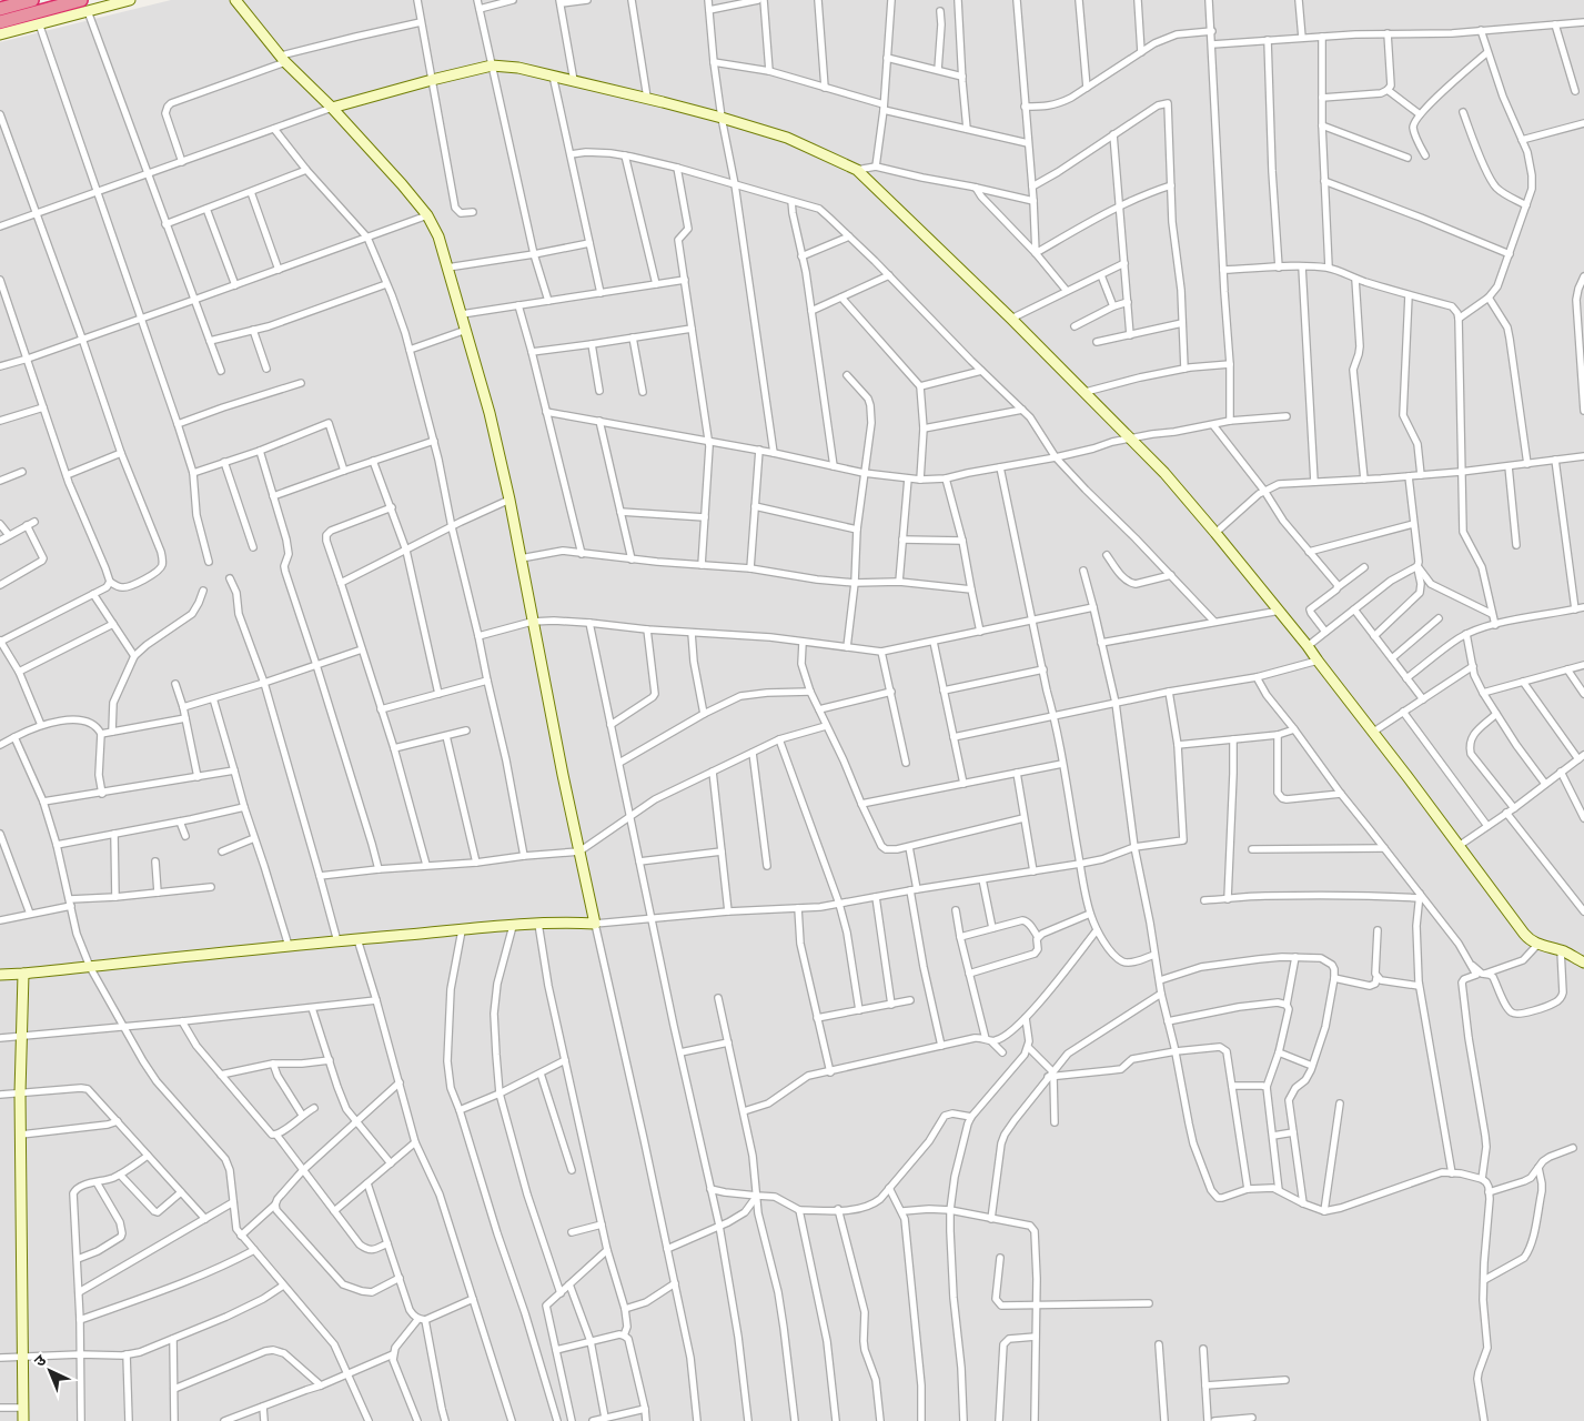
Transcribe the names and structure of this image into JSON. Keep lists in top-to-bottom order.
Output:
{
  "north": "top left"
}
